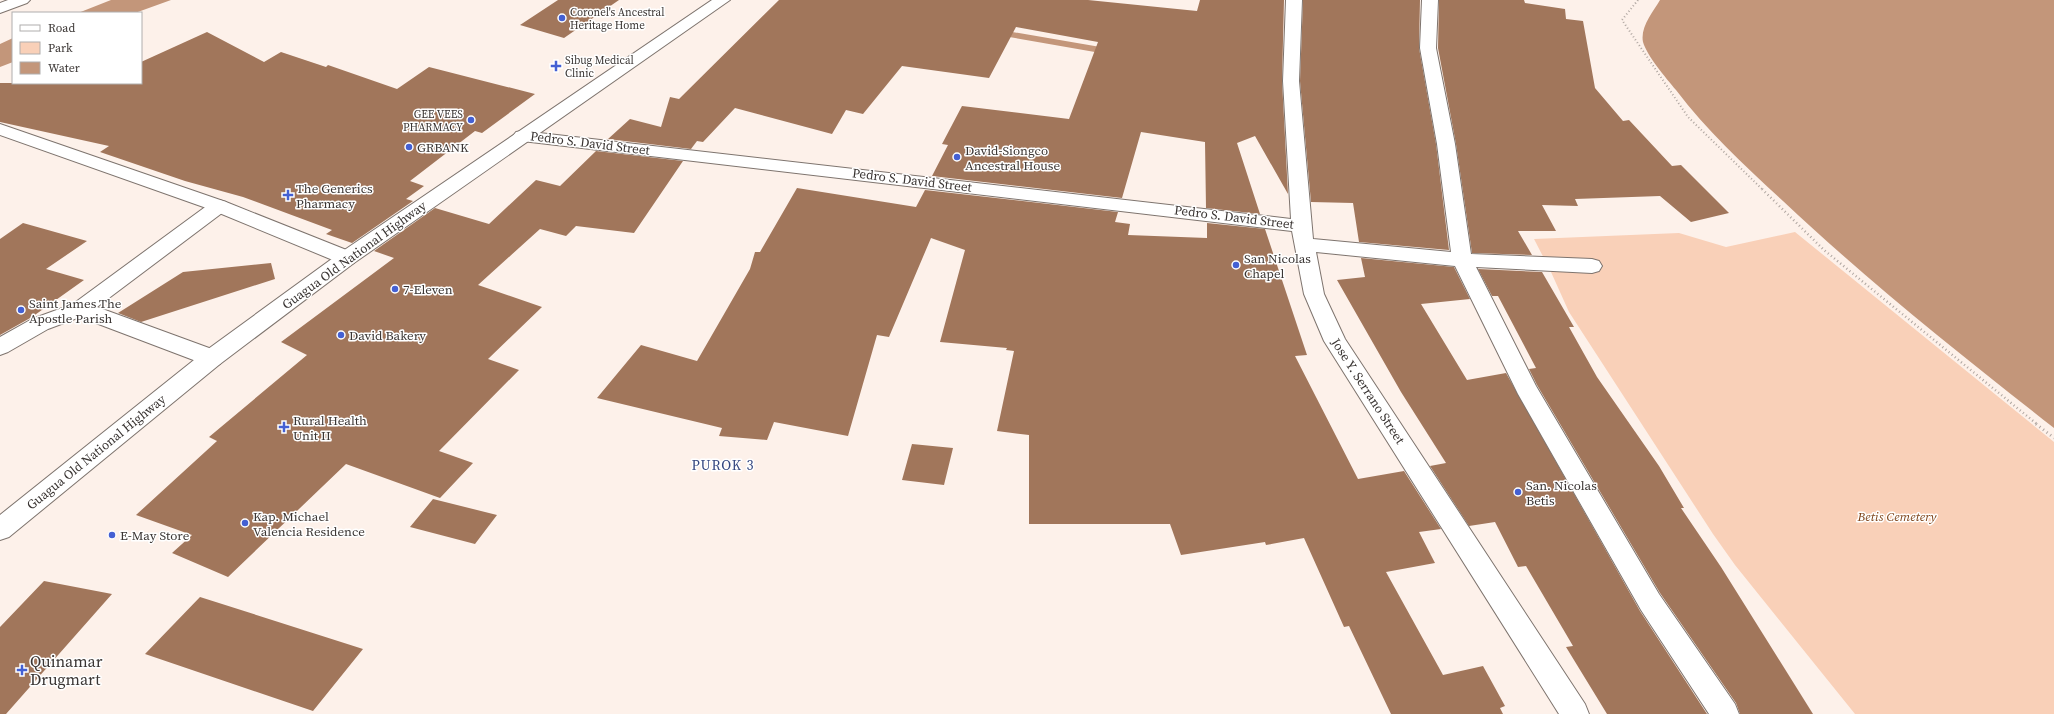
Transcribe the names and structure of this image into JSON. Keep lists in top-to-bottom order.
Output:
{
  "streets": {
    "street": ["Pedro S. David Street", "Guagua Old National Highway", "Jose Y. Serrano Street"]
  },
  "crossings": [
    ["Pedro S. David Street", "Guagua Old National Highway"],
    ["Pedro S. David Street", "Jose Y. Serrano Street"]
  ],
  "districts": ["PUROK 3"],
  "parks": ["Betis Cemetery"],
  "places": {
    "other": [
      "Coronel's Ancestral Heritage Home",
      "GEE VEES PHARMACY",
      "GRBANK",
      "David-Siongco Ancestral House",
      "San Nicolas Chapel",
      "7-Eleven",
      "Saint James The Apostle Parish",
      "David Bakery",
      "San. Nicolas Betis",
      "Kap. Michael Valencia Residence",
      "E-May Store"
    ],
    "health": [
      "Sibug Medical Clinic",
      "The Generics Pharmacy",
      "Rural Health Unit II",
      "Quinamar Drugmart"
    ]
  },
  "legend": ["Road", "Park", "Water"]
}
